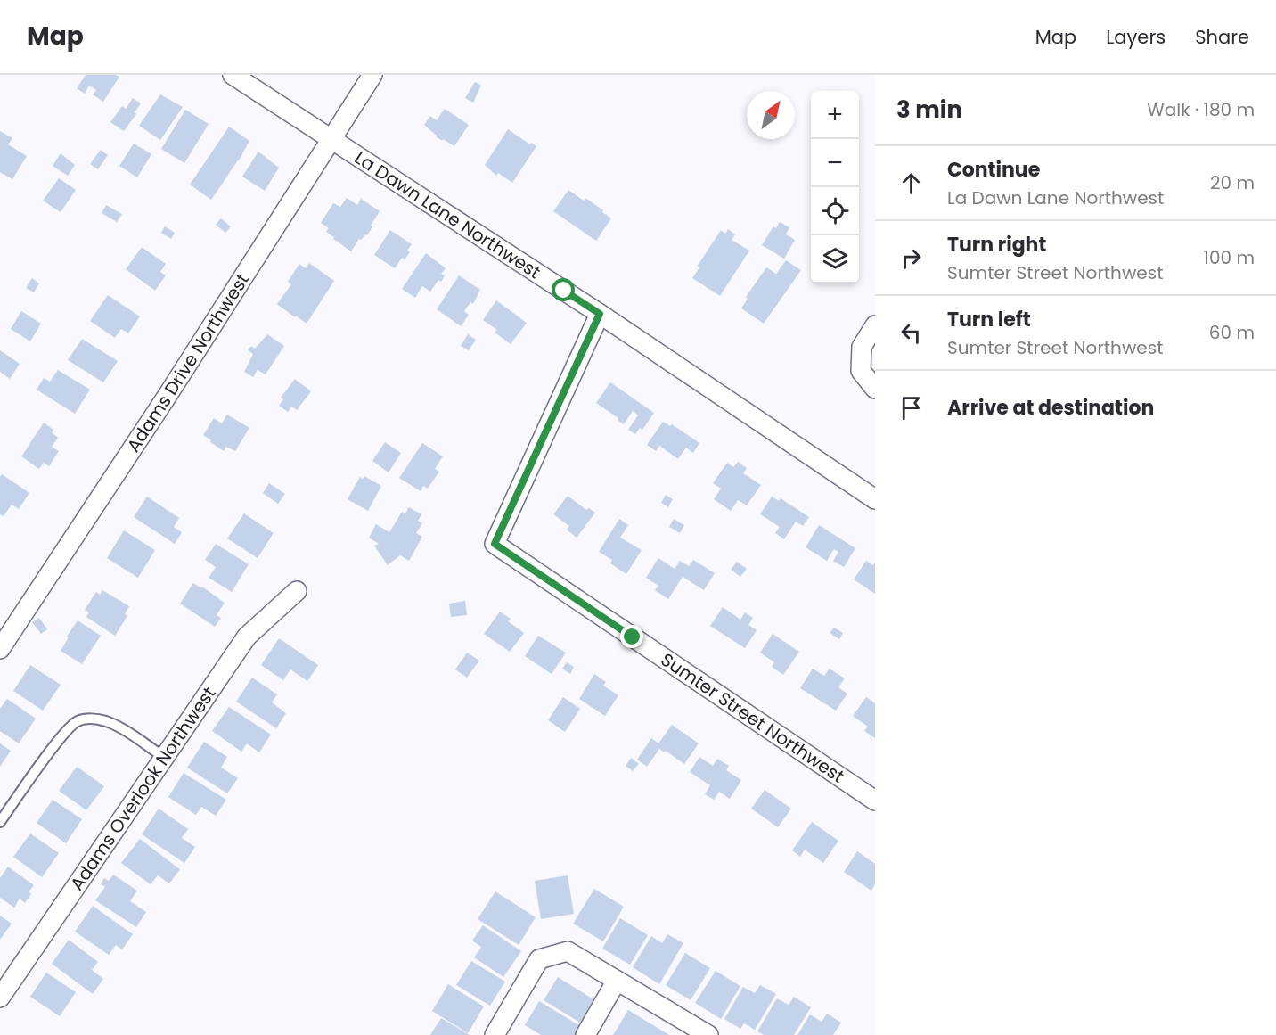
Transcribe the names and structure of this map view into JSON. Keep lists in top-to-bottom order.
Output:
{
  "streets": {
    "street": [
      "La Dawn Lane Northwest",
      "Adams Drive Northwest",
      "Sumter Street Northwest",
      "Adams Overlook Northwest"
    ]
  },
  "crossings": [
    ["La Dawn Lane Northwest", "Adams Drive Northwest"],
    ["La Dawn Lane Northwest", "Sumter Street Northwest"]
  ],
  "north": "top right",
  "page": {
    "header": "Map",
    "nav": ["Map", "Layers", "Share"],
    "heading": ["3 min", "Walk · 180 m"],
    "map_buttons": ["+", "−"],
    "list": [
      ["Continue", "La Dawn Lane Northwest", "20 m"],
      ["Turn right", "Sumter Street Northwest", "100 m"],
      ["Turn left", "Sumter Street Northwest", "60 m"],
      "Arrive at destination"
    ]
  }
}
